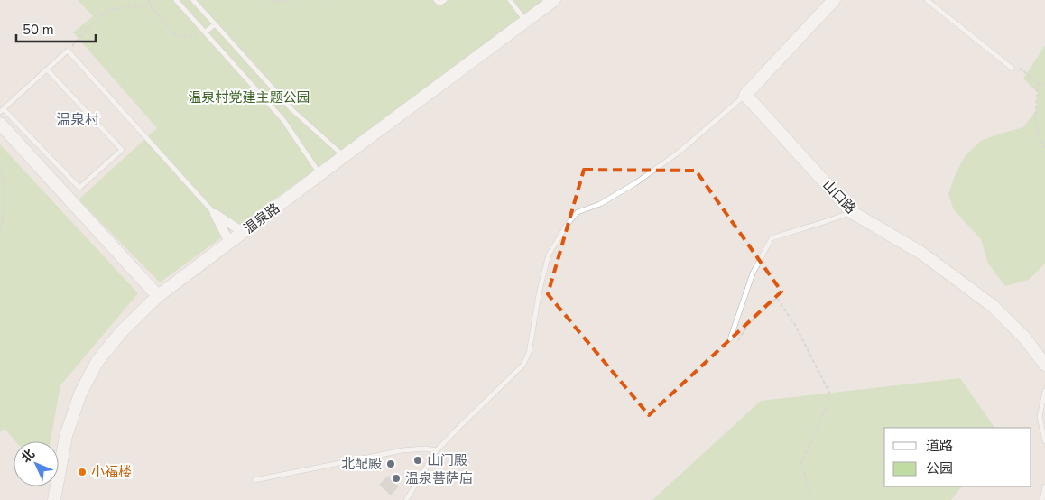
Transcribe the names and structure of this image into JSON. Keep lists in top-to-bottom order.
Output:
{
  "streets": {
    "street": ["山口路", "温泉路"]
  },
  "districts": ["温泉村"],
  "parks": ["温泉村党建主题公园"],
  "places": [
    "山门殿",
    "北配殿",
    "小福楼",
    "温泉菩萨庙"
  ],
  "legend": ["道路", "公园"],
  "scale_bar": "50 m",
  "north": "top left"
}
